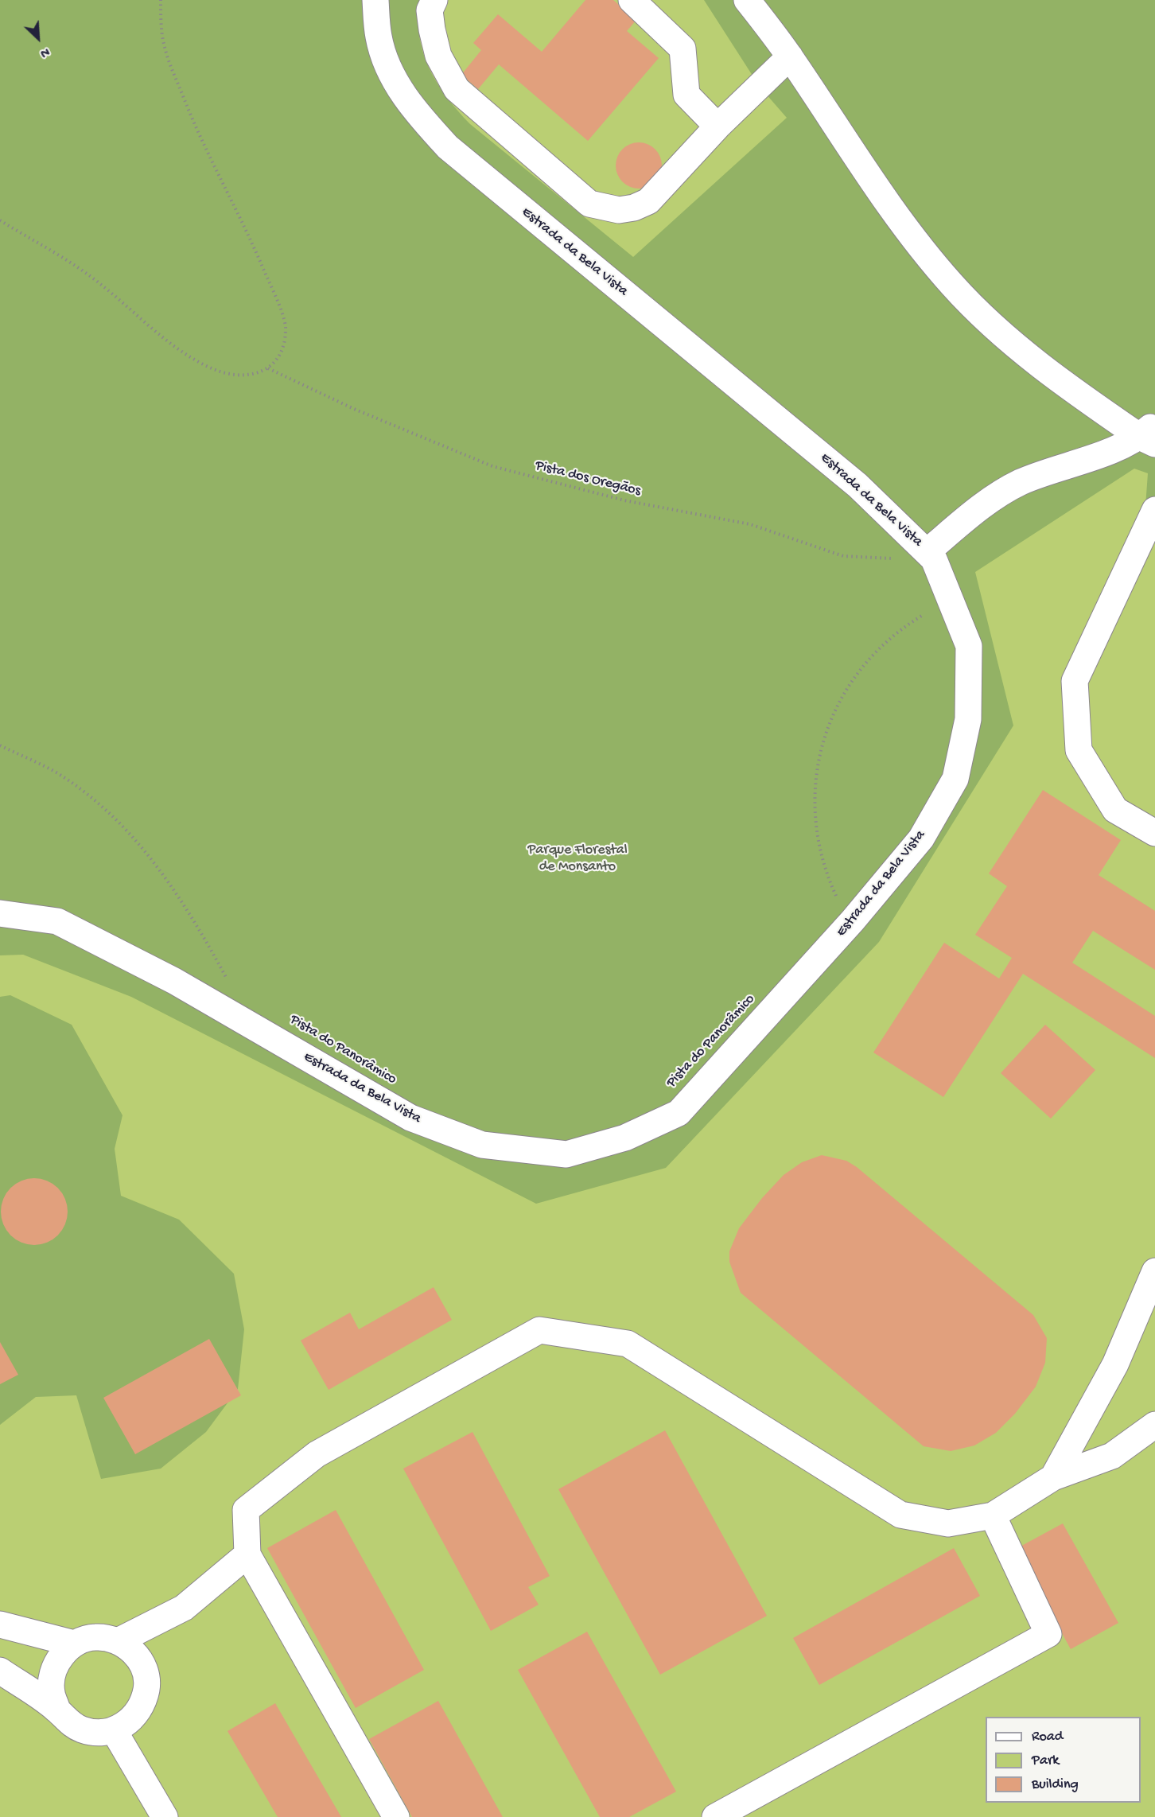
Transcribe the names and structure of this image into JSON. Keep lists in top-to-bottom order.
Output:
{
  "streets": {
    "street": ["Estrada da Bela Vista"],
    "path": ["Pista dos Oregãos"]
  },
  "parks": ["Parque Florestal de Monsanto"],
  "legend": ["Road", "Park", "Building"],
  "north": "bottom right"
}
